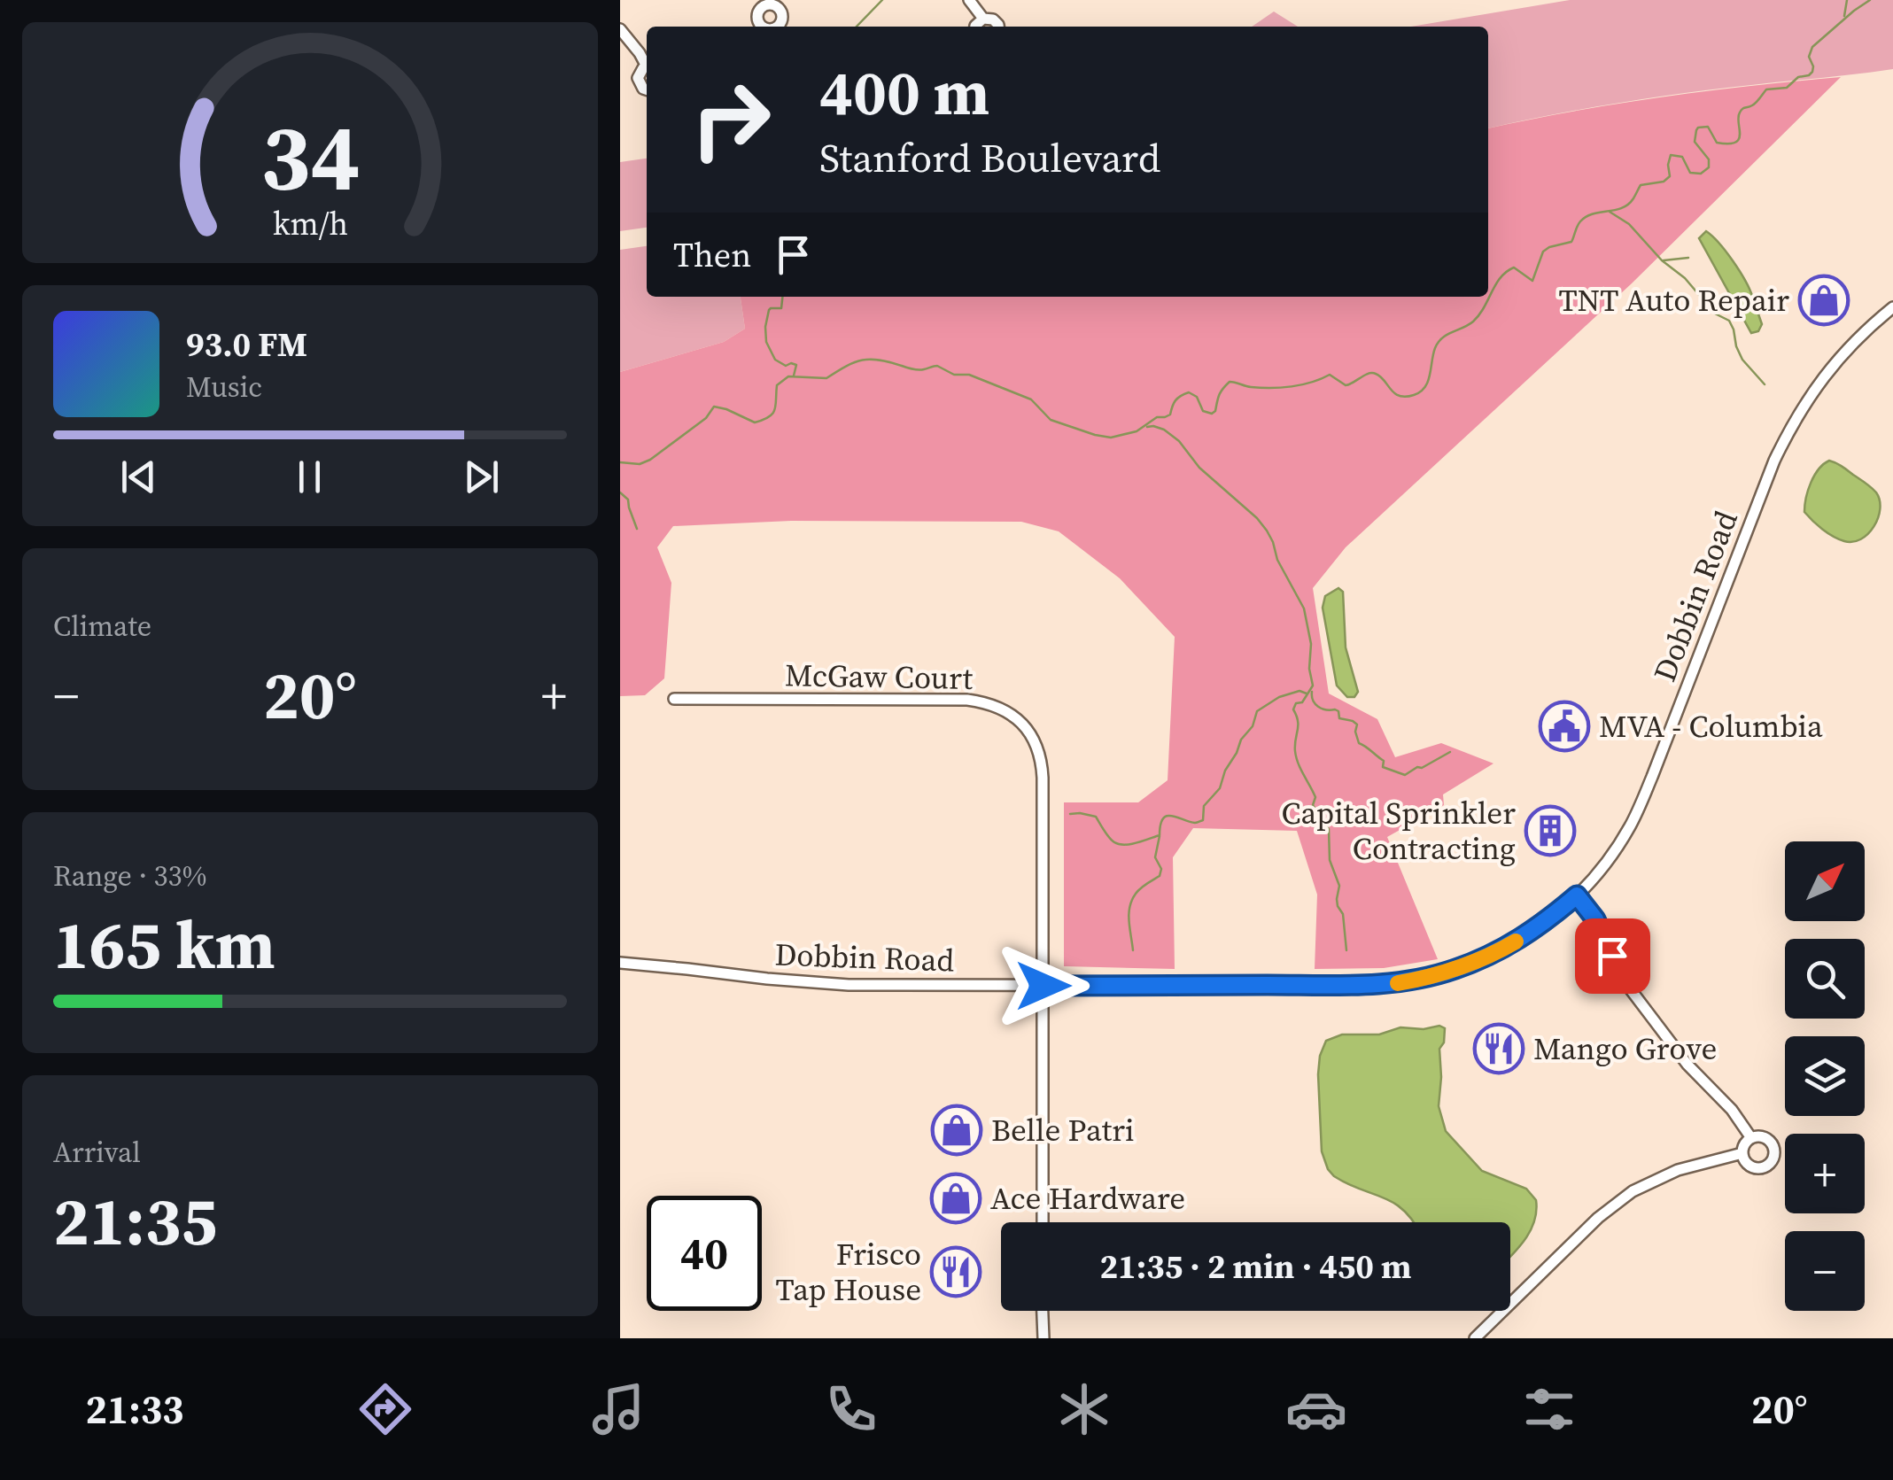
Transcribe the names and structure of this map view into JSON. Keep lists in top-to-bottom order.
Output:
{
  "streets": {
    "street": ["Dobbin Road", "McGaw Court"]
  },
  "crossings": [
    ["Dobbin Road", "McGaw Court"]
  ],
  "places": {
    "shop": ["TNT Auto Repair", "Belle Patri", "Ace Hardware"],
    "public building": ["MVA - Columbia"],
    "building": ["Capital Sprinkler Contracting"],
    "restaurant": ["Mango Grove", "Frisco Tap House"]
  },
  "north": "top right",
  "page": {
    "turn": ["400 m", "Stanford Boulevard"],
    "then": "Then",
    "song": ["93.0 FM", "Music"],
    "tile": [
      "Climate",
      ["Range · 33%", "165 km"],
      ["Arrival", "21:35"]
    ],
    "heat": ["−", "20°", "+"],
    "map_buttons": ["+", "−"],
    "limit": "40",
    "trip": "21:35 · 2 min · 450 m",
    "tabs": ["21:33", "20°"],
    "gauge": ["34", "km/h"]
  }
}
